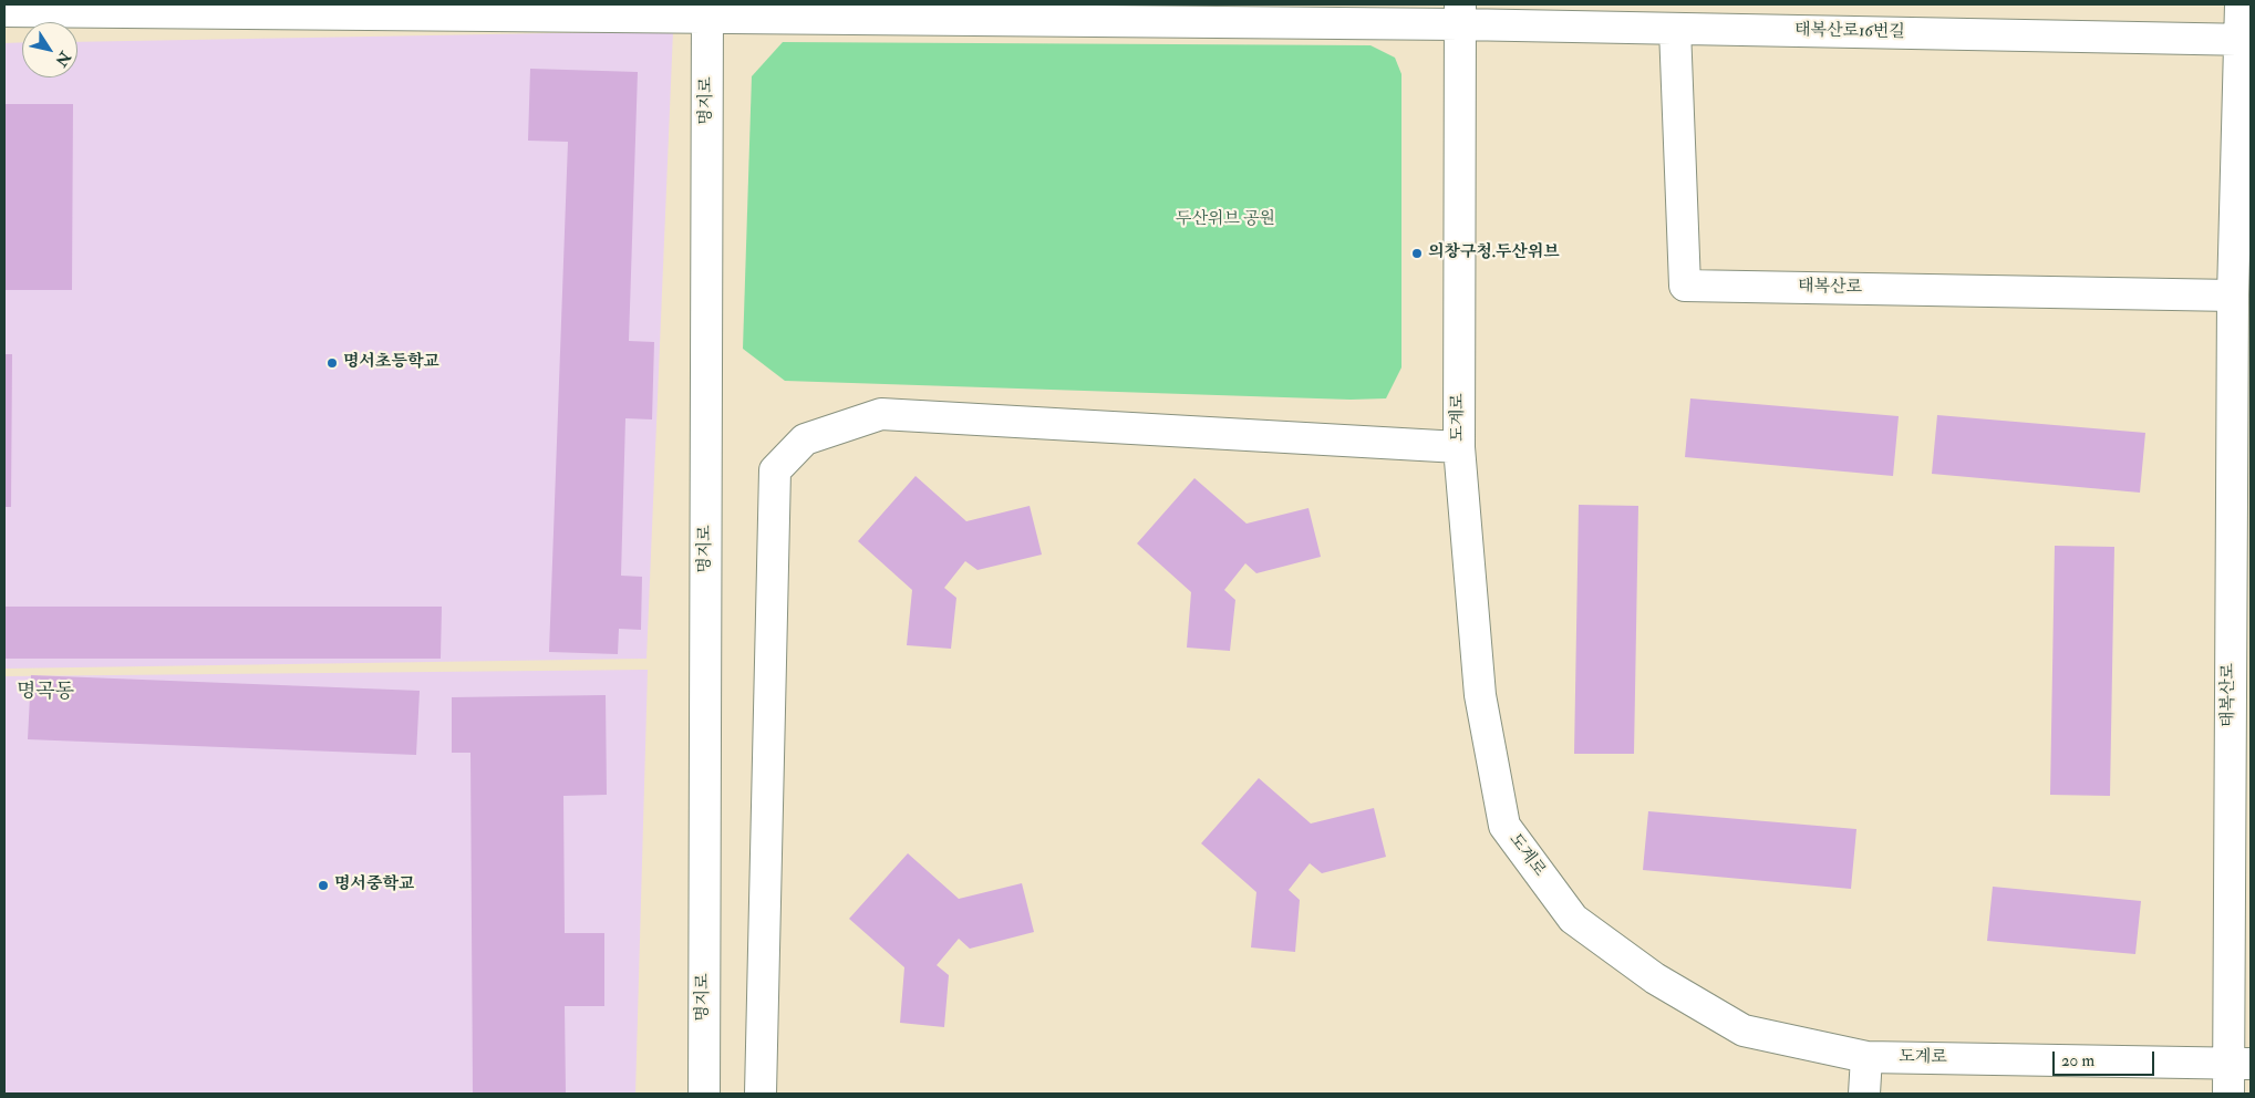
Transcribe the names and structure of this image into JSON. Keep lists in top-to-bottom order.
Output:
{
  "streets": {
    "street": [
      "태복산로16번길",
      "명지로",
      "태복산로",
      "도계로"
    ]
  },
  "crossings": [
    ["태복산로16번길", "명지로"],
    ["태복산로16번길", "태복산로"],
    ["태복산로16번길", "도계로"],
    ["태복산로", "도계로"]
  ],
  "districts": ["명곡동"],
  "parks": ["두산위브 공원"],
  "places": ["의창구청.두산위브", "명서초등학교", "명서중학교"],
  "scale_bar": "20 m",
  "north": "bottom right"
}
